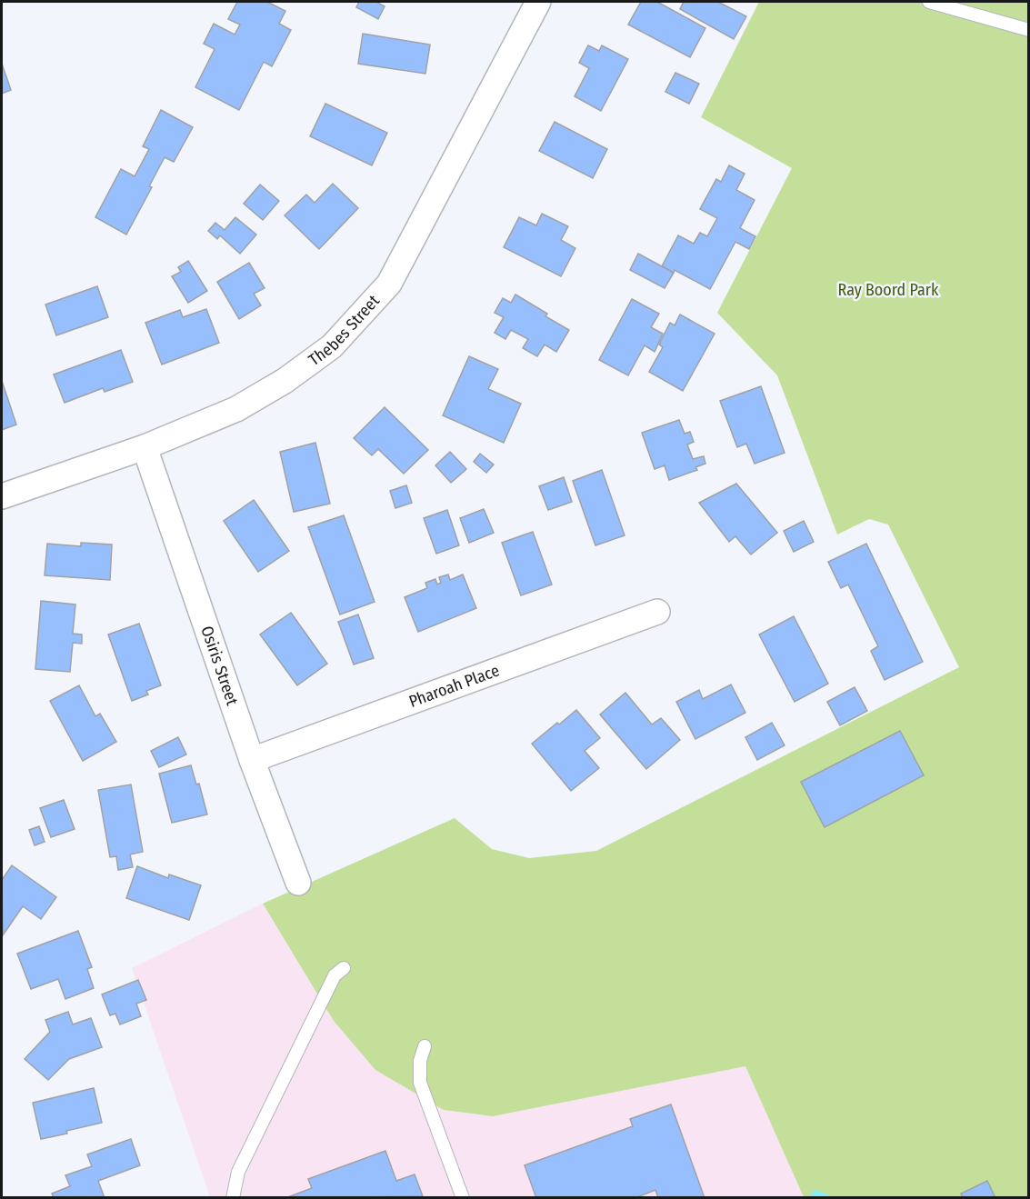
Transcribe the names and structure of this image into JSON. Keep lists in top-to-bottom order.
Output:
{
  "streets": {
    "street": ["Thebes Street", "Osiris Street", "Pharoah Place"]
  },
  "crossings": [
    ["Thebes Street", "Osiris Street"],
    ["Osiris Street", "Pharoah Place"]
  ],
  "parks": ["Ray Boord Park"]
}
